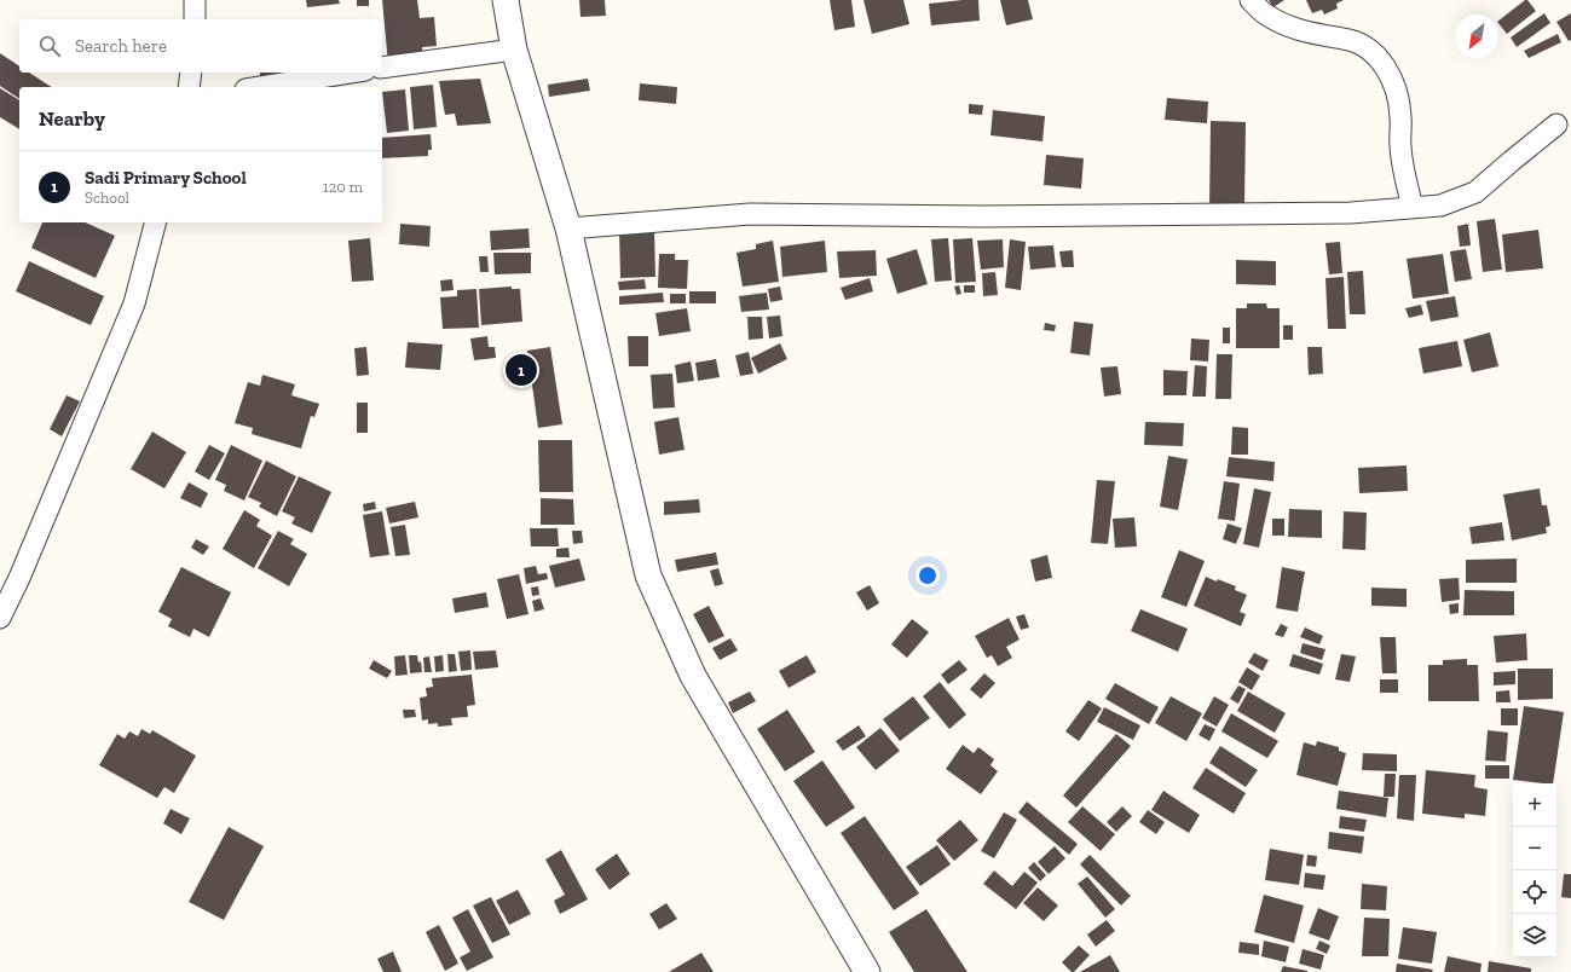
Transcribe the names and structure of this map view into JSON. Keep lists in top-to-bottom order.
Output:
{
  "north": "bottom left",
  "page": {
    "search": "Search here",
    "heading": "Nearby",
    "list": [
      {
        "mark": "1",
        "name": "Sadi Primary School",
        "note": "School",
        "value": "120 m"
      }
    ],
    "pins": "1",
    "map_buttons": ["+", "−"]
  }
}
